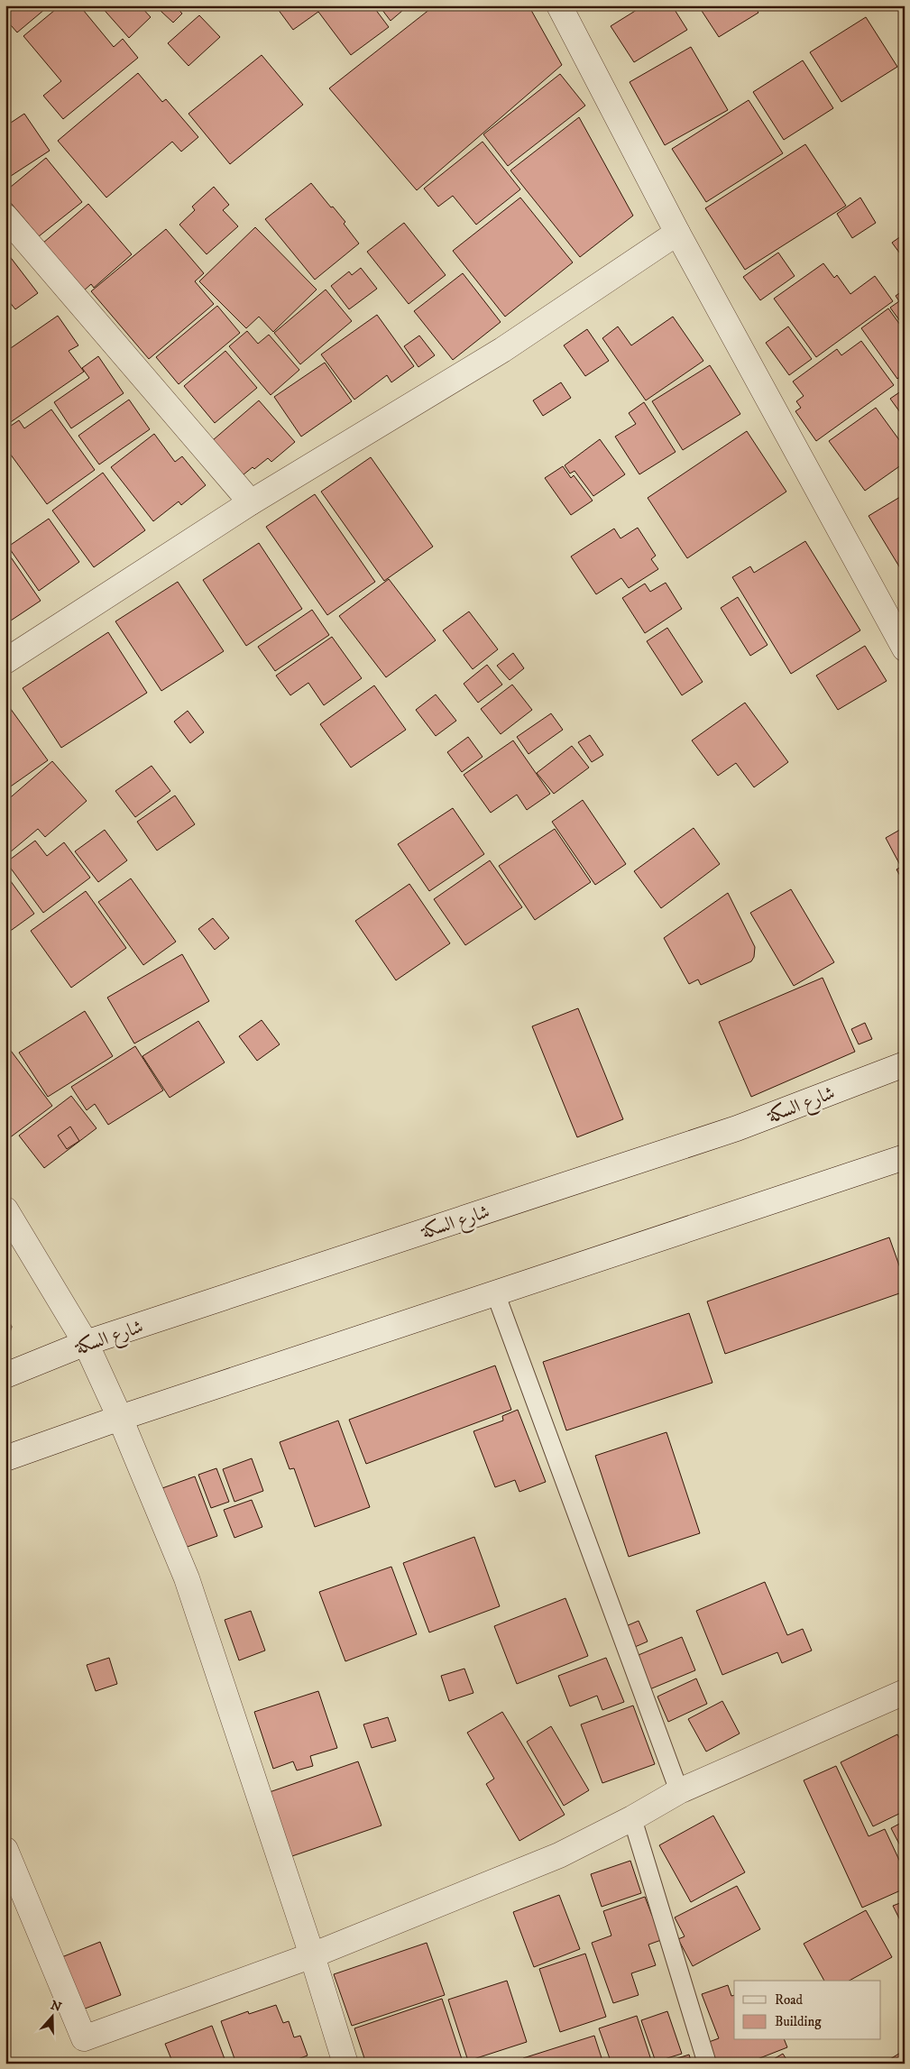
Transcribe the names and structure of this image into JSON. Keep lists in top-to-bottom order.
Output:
{
  "streets": {
    "street": ["شارع السكة"]
  },
  "legend": ["Road", "Building"],
  "north": "top"
}
